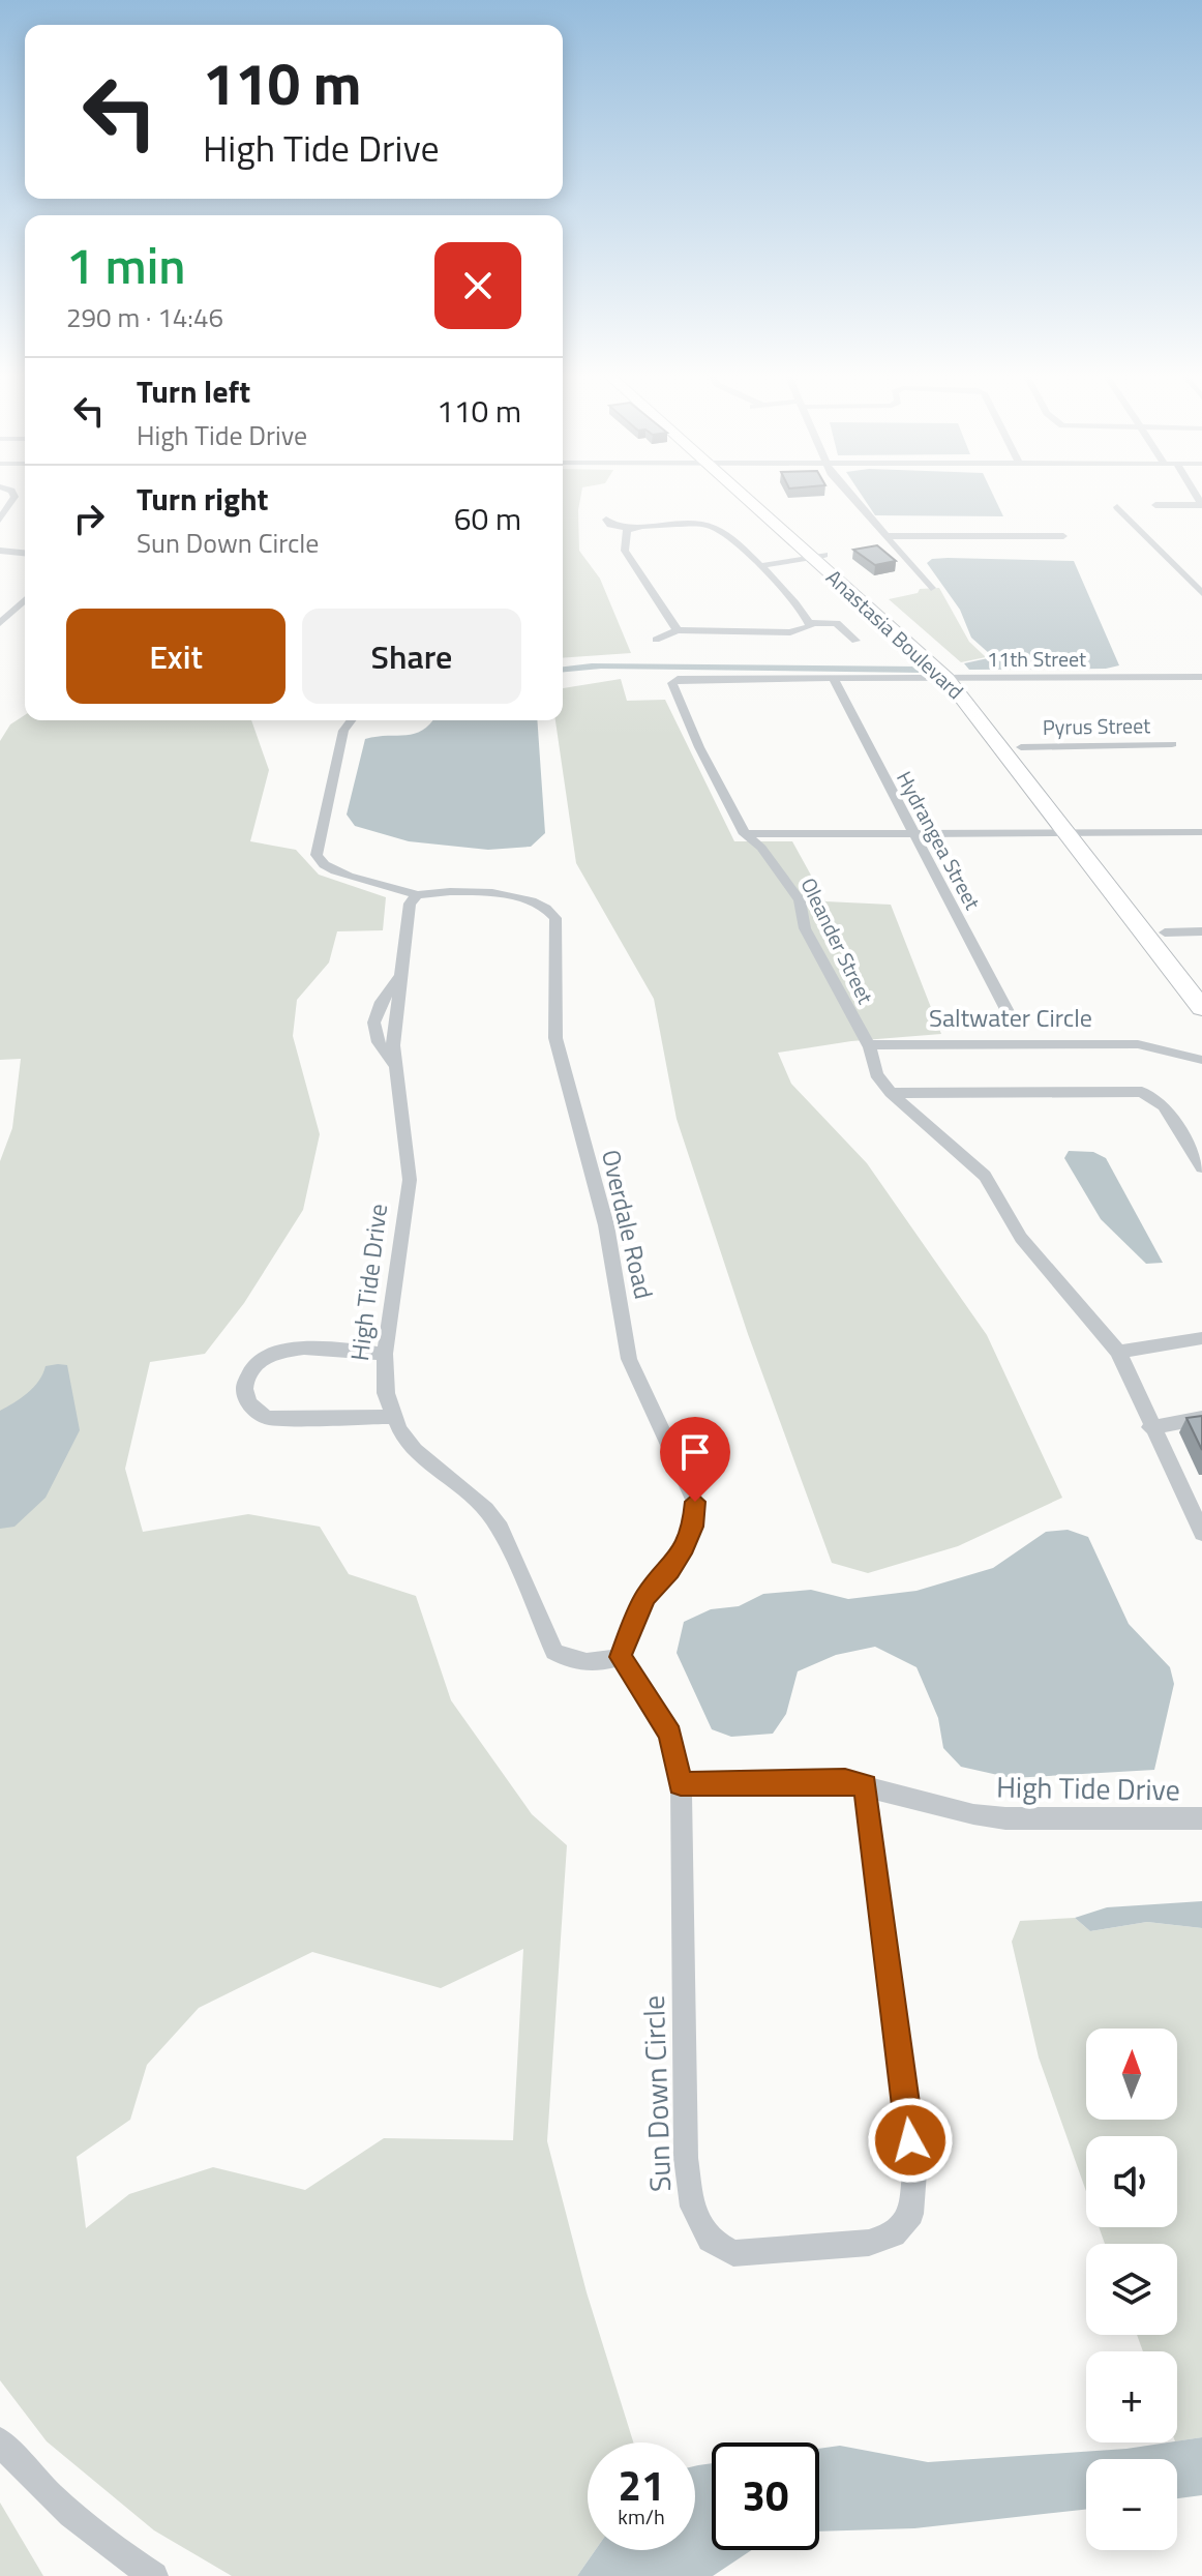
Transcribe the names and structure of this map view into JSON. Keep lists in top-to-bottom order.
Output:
{
  "streets": {
    "main road": ["Anastasia Boulevard"],
    "street": [
      "11th Street",
      "Pyrus Street",
      "Hydrangea Street",
      "Oleander Street",
      "Saltwater Circle",
      "Overdale Road",
      "High Tide Drive",
      "Sun Down Circle"
    ]
  },
  "crossings": [
    ["Anastasia Boulevard", "11th Street"],
    ["Anastasia Boulevard", "Pyrus Street"],
    ["11th Street", "Hydrangea Street"],
    ["11th Street", "Oleander Street"],
    ["Oleander Street", "Saltwater Circle"],
    ["Overdale Road", "High Tide Drive"],
    ["Overdale Road", "Sun Down Circle"],
    ["High Tide Drive", "Sun Down Circle"]
  ],
  "north": "top",
  "page": {
    "turn": ["110 m", "High Tide Drive"],
    "heading": ["1 min", "290 m · 14:46"],
    "list": [
      {
        "name": "Turn left",
        "note": "High Tide Drive",
        "value": "110 m"
      },
      {
        "name": "Turn right",
        "note": "Sun Down Circle",
        "value": "60 m"
      }
    ],
    "buttons": ["Exit", "Share"],
    "map_buttons": ["+", "−"],
    "speed": "21 km/h",
    "limit": "30"
  }
}
